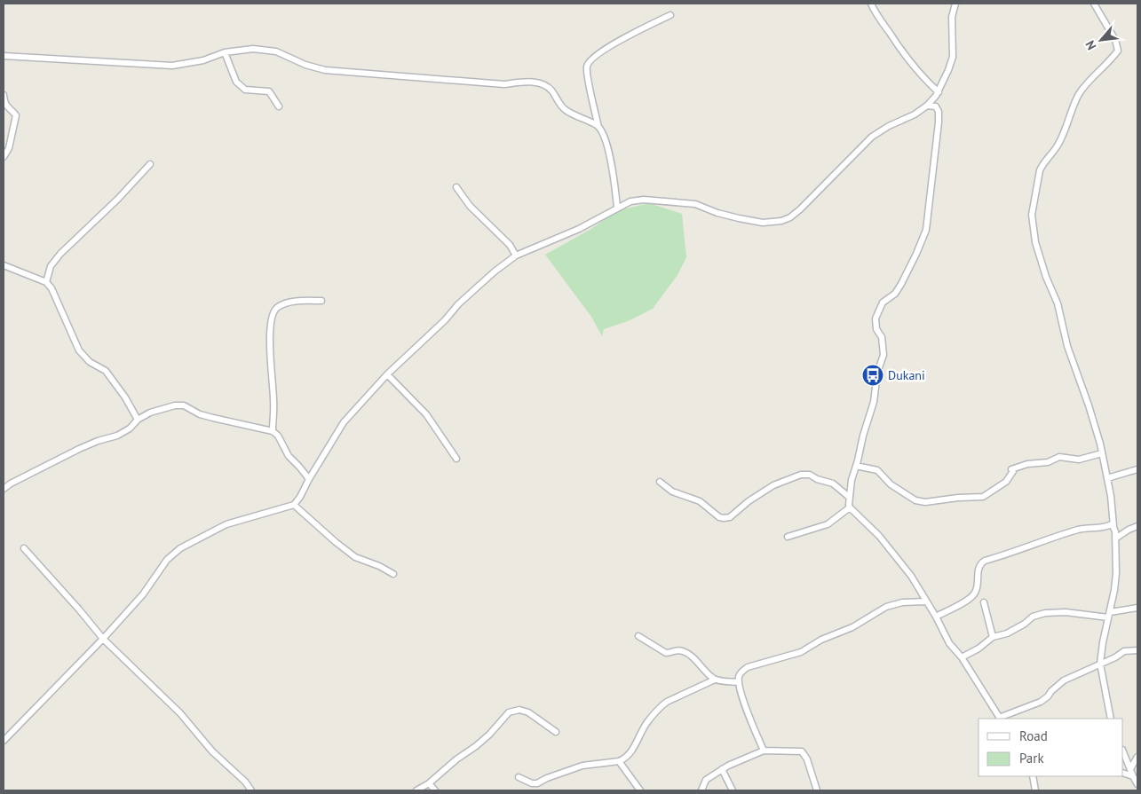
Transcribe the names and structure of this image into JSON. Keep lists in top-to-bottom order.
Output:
{
  "places": {
    "bus stop": ["Dukani"]
  },
  "legend": ["Road", "Park"],
  "north": "bottom left"
}
